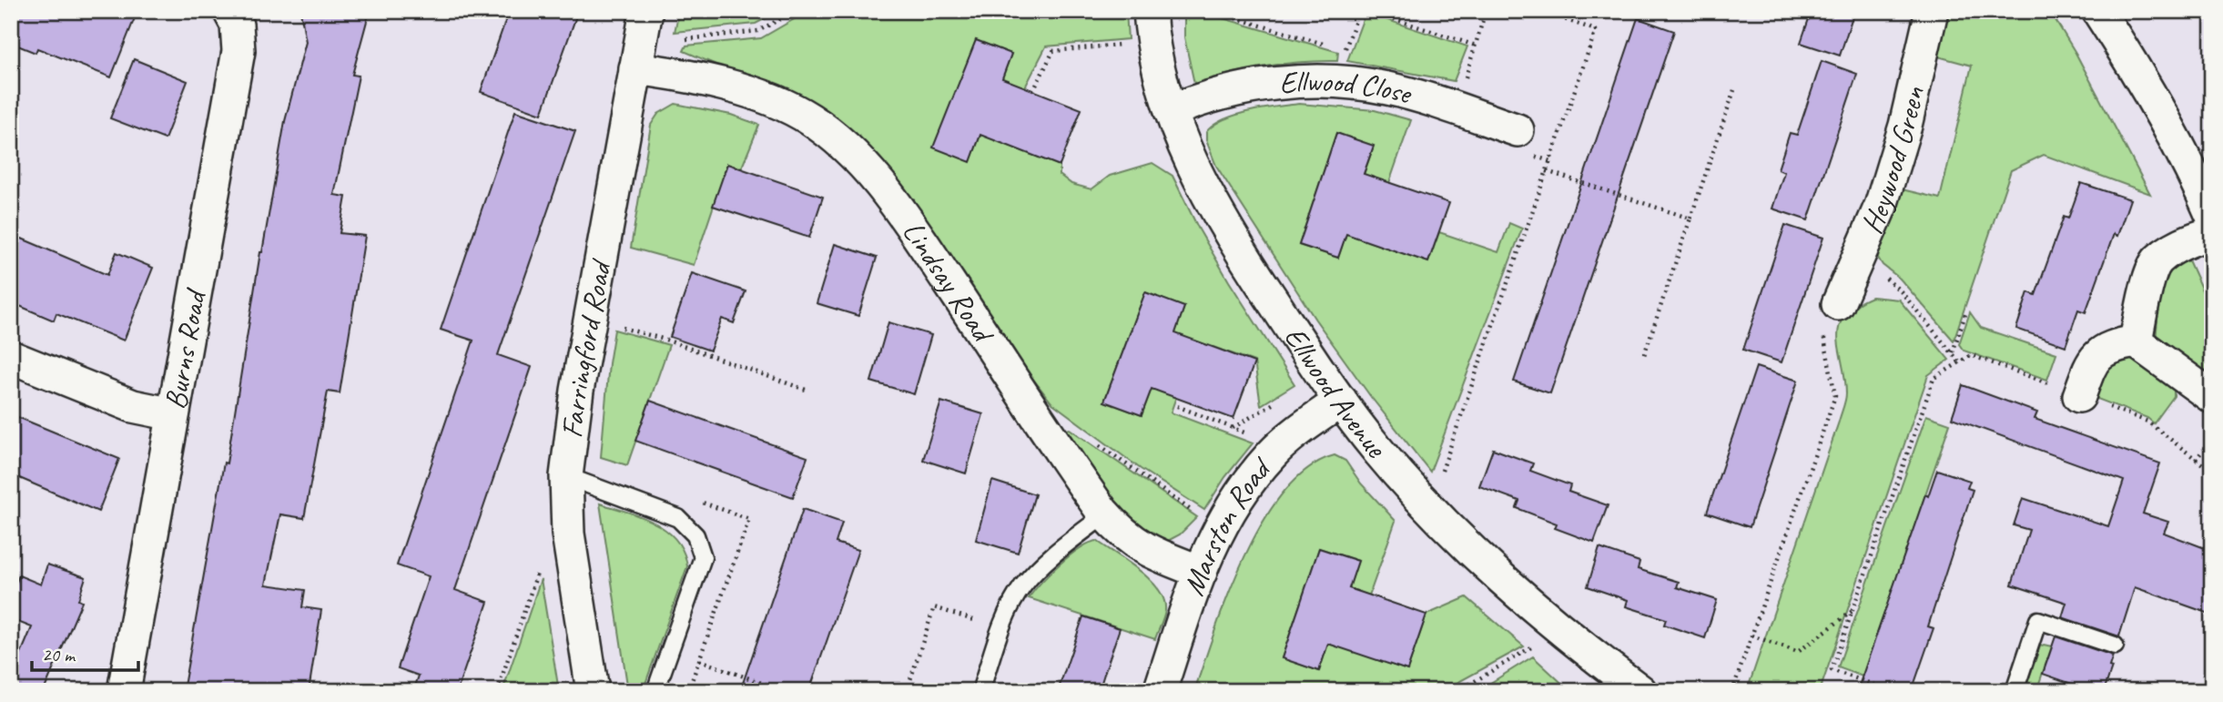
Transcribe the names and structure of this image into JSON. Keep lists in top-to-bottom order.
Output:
{
  "streets": {
    "street": [
      "Ellwood Close",
      "Heywood Green",
      "Lindsay Road",
      "Farringford Road",
      "Burns Road",
      "Ellwood Avenue",
      "Marston Road"
    ]
  },
  "crossings": [
    ["Ellwood Close", "Ellwood Avenue"],
    ["Lindsay Road", "Farringford Road"],
    ["Lindsay Road", "Marston Road"],
    ["Ellwood Avenue", "Marston Road"]
  ],
  "scale_bar": "20 m"
}
